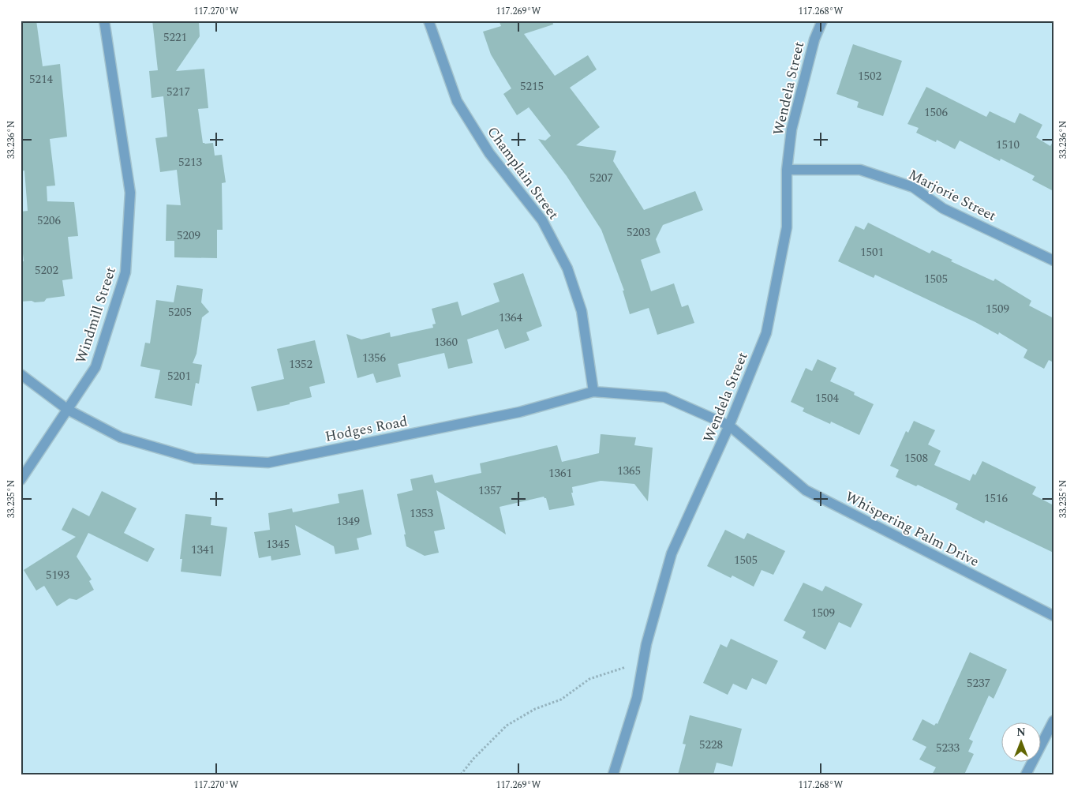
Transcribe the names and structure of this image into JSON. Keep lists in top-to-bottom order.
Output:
{
  "streets": {
    "street": [
      "Wendela Street",
      "Champlain Street",
      "Marjorie Street",
      "Windmill Street",
      "Hodges Road",
      "Whispering Palm Drive"
    ]
  },
  "crossings": [
    ["Wendela Street", "Marjorie Street"],
    ["Wendela Street", "Hodges Road"],
    ["Wendela Street", "Whispering Palm Drive"],
    ["Champlain Street", "Hodges Road"],
    ["Windmill Street", "Hodges Road"],
    ["Hodges Road", "Whispering Palm Drive"]
  ],
  "house_numbers": [
    "5221",
    "1502",
    "5214",
    "5215",
    "5217",
    "1506",
    "1510",
    "5213",
    "5207",
    "5206",
    "5203",
    "5209",
    "1501",
    "5202",
    "1505",
    "1509",
    "5205",
    "1364",
    "1360",
    "1356",
    "1352",
    "5201",
    "1504",
    "1508",
    "1365",
    "1361",
    "1357",
    "1516",
    "1353",
    "1349",
    "1345",
    "1341",
    "1505",
    "5193",
    "1509",
    "5237",
    "5228",
    "5233"
  ],
  "north": "top",
  "coordinates": [
    "117.270°W",
    "117.269°W",
    "117.268°W",
    "33.236°N",
    "33.235°N"
  ]
}
